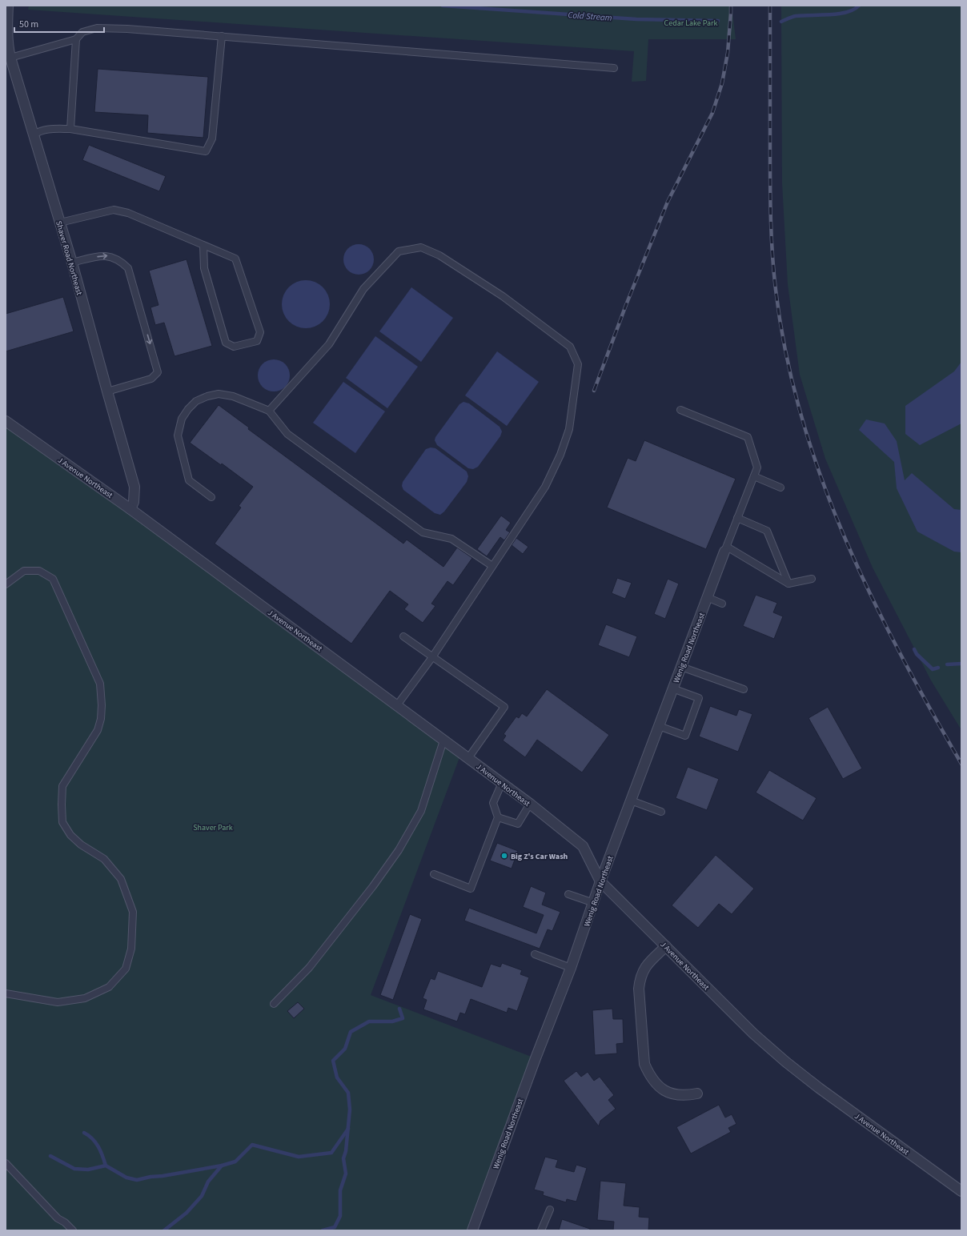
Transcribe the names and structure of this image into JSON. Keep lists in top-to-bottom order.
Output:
{
  "streets": {
    "street": ["Shaver Road Northeast", "J Avenue Northeast", "Wenig Road Northeast"]
  },
  "crossings": [
    ["Shaver Road Northeast", "J Avenue Northeast"],
    ["J Avenue Northeast", "Wenig Road Northeast"]
  ],
  "water": ["Cold Stream"],
  "parks": ["Cedar Lake Park", "Shaver Park"],
  "places": ["Big Z's Car Wash"],
  "scale_bar": "50 m"
}
